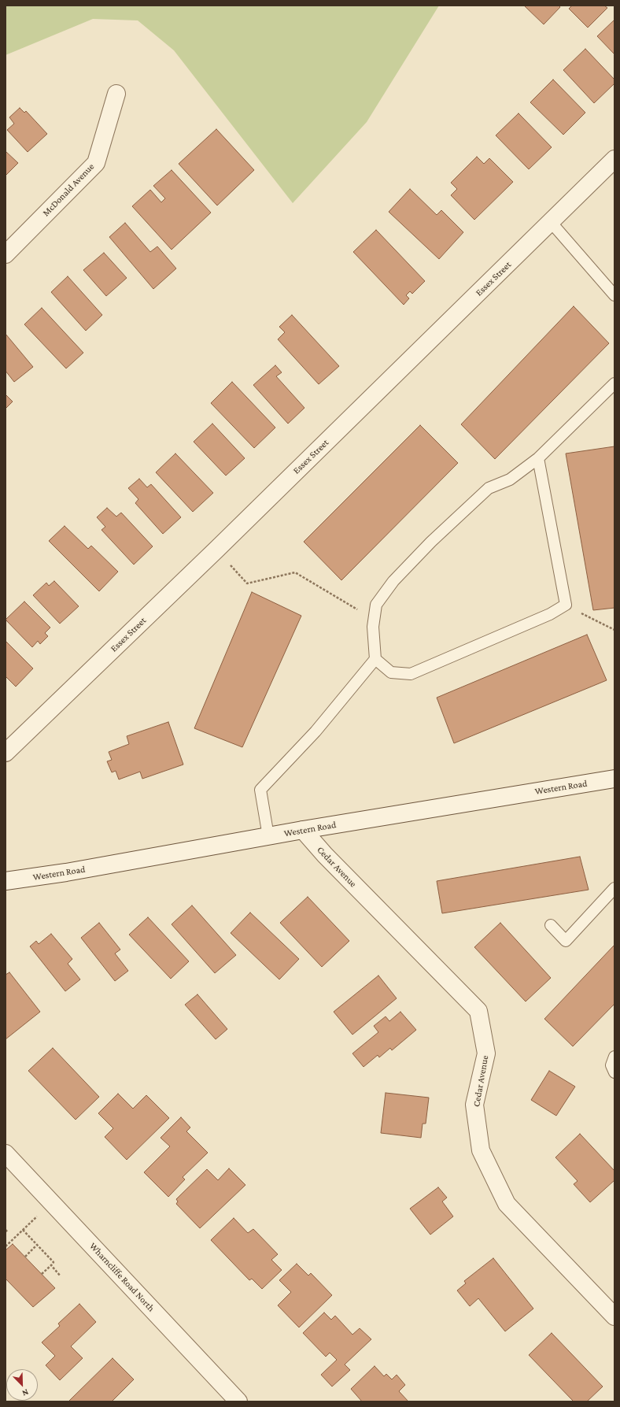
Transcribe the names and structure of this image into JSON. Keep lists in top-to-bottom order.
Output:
{
  "streets": {
    "street": [
      "McDonald Avenue",
      "Essex Street",
      "Western Road",
      "Cedar Avenue",
      "Wharncliffe Road North"
    ]
  },
  "crossings": [
    ["Western Road", "Cedar Avenue"]
  ],
  "north": "bottom right"
}
